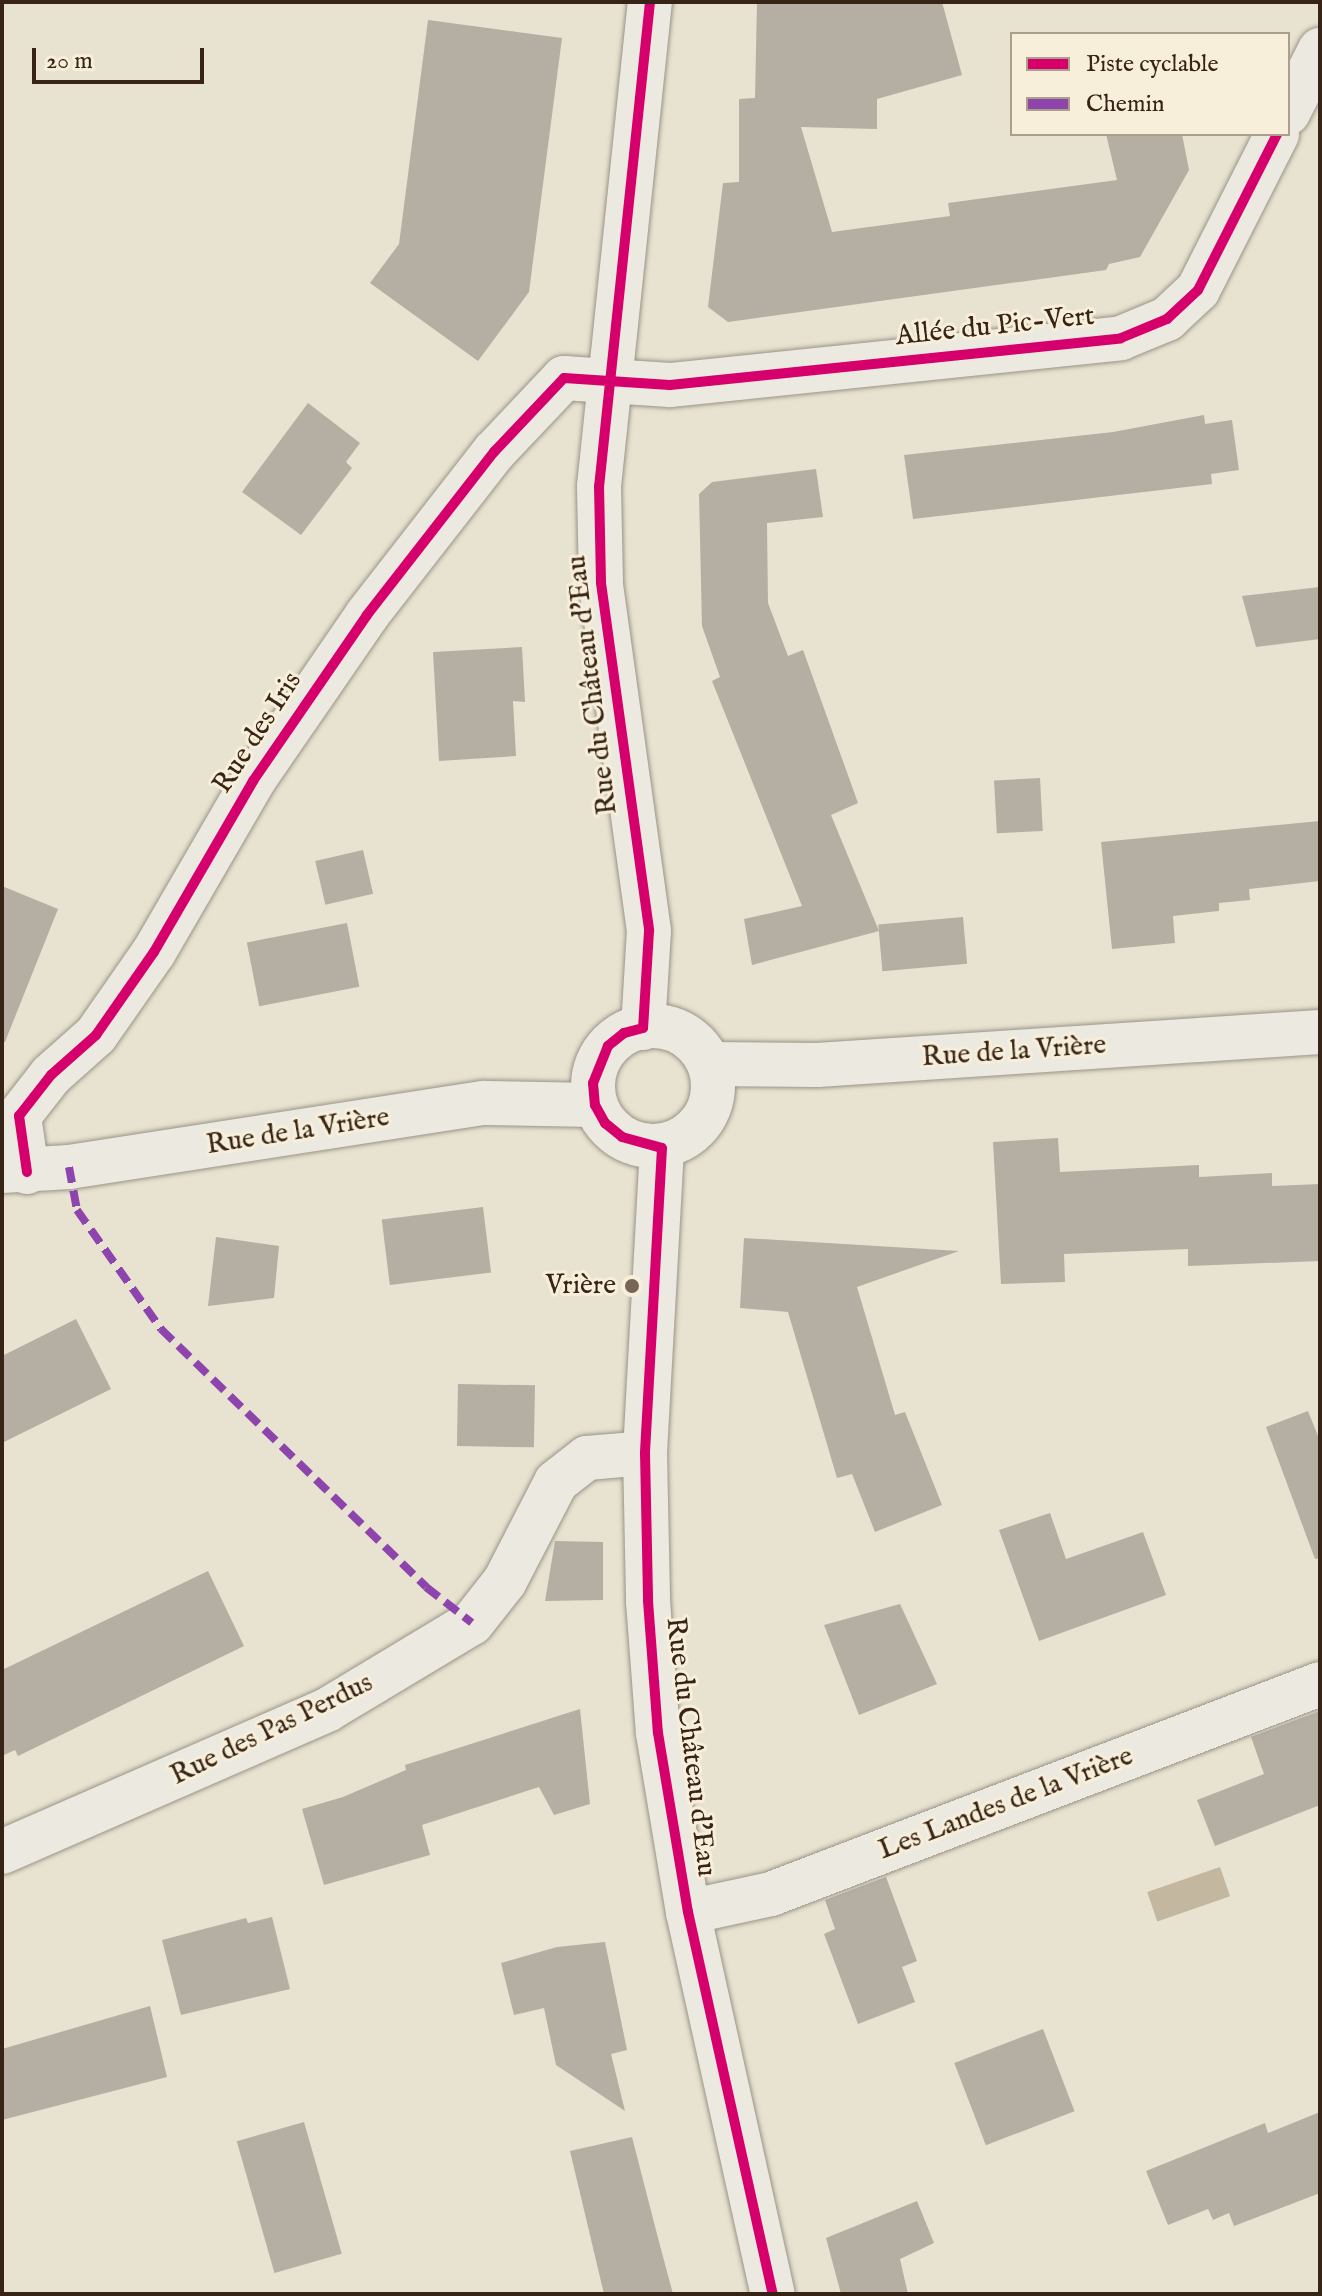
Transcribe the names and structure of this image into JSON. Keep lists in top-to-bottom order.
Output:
{
  "streets": {
    "street": [
      "Allée du Pic-Vert",
      "Rue du Château d'Eau",
      "Rue des Iris",
      "Rue de la Vrière",
      "Rue des Pas Perdus",
      "Les Landes de la Vrière"
    ]
  },
  "crossings": [
    ["Allée du Pic-Vert", "Rue du Château d'Eau"],
    ["Allée du Pic-Vert", "Rue des Iris"],
    ["Rue du Château d'Eau", "Rue des Iris"],
    ["Rue du Château d'Eau", "Rue de la Vrière"],
    ["Rue du Château d'Eau", "Rue des Pas Perdus"],
    ["Rue du Château d'Eau", "Les Landes de la Vrière"],
    ["Rue des Iris", "Rue de la Vrière"]
  ],
  "places": ["Vrière"],
  "legend": ["Piste cyclable", "Chemin"],
  "scale_bar": "20 m"
}
